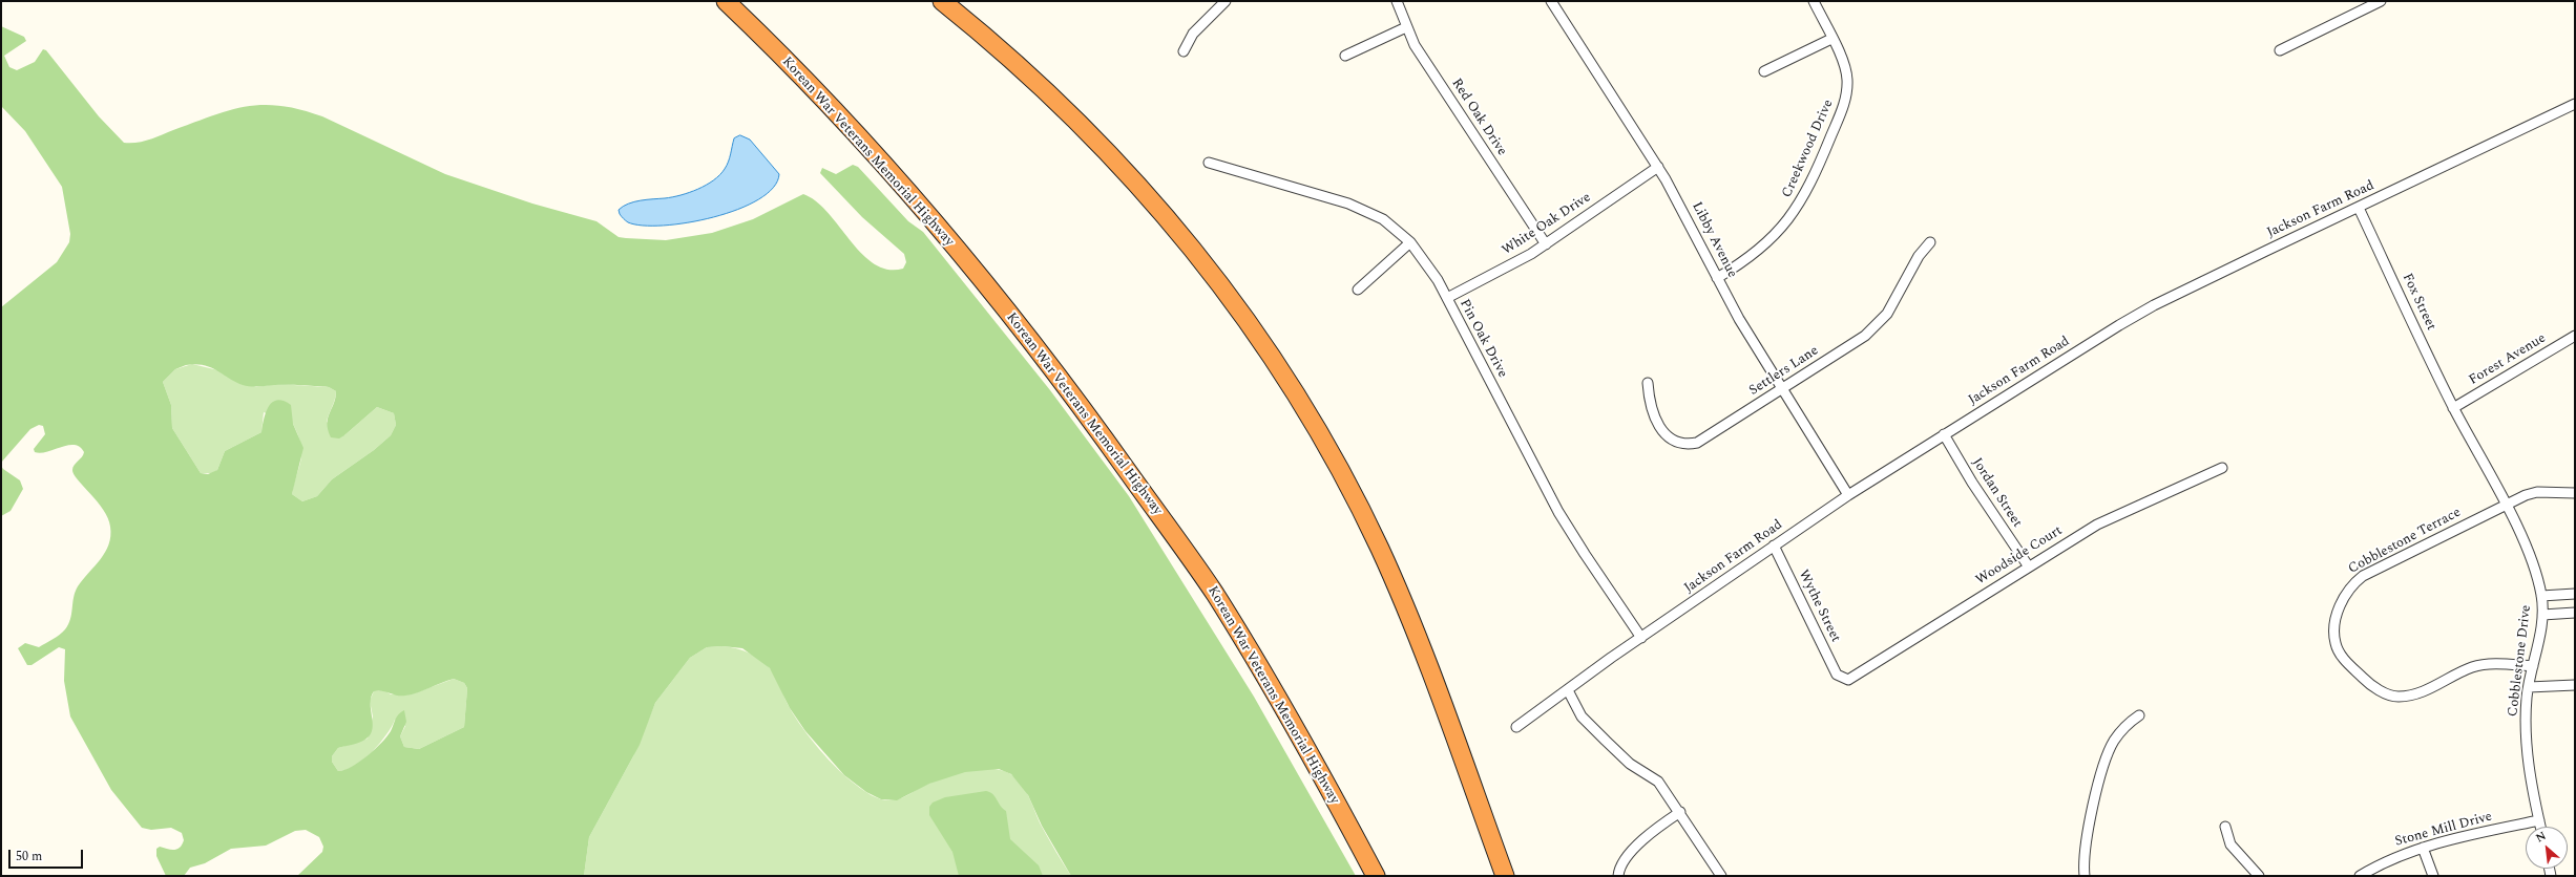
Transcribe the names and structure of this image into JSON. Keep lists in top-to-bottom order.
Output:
{
  "streets": {
    "highway": ["Korean War Veterans Memorial Highway"],
    "street": [
      "Red Oak Drive",
      "Creekwood Drive",
      "Jackson Farm Road",
      "White Oak Drive",
      "Libby Avenue",
      "Fox Street",
      "Pin Oak Drive",
      "Forest Avenue",
      "Settlers Lane",
      "Jordan Street",
      "Cobblestone Terrace",
      "Woodside Court",
      "Wythe Street",
      "Cobblestone Drive",
      "Stone Mill Drive"
    ]
  },
  "crossings": [
    ["Red Oak Drive", "White Oak Drive"],
    ["Creekwood Drive", "Libby Avenue"],
    ["Jackson Farm Road", "Libby Avenue"],
    ["Jackson Farm Road", "Fox Street"],
    ["Jackson Farm Road", "Pin Oak Drive"],
    ["Jackson Farm Road", "Jordan Street"],
    ["Jackson Farm Road", "Wythe Street"],
    ["White Oak Drive", "Libby Avenue"],
    ["White Oak Drive", "Pin Oak Drive"],
    ["Libby Avenue", "Settlers Lane"],
    ["Fox Street", "Forest Avenue"],
    ["Fox Street", "Cobblestone Drive"],
    ["Forest Avenue", "Cobblestone Drive"],
    ["Jordan Street", "Woodside Court"],
    ["Cobblestone Terrace", "Cobblestone Drive"],
    ["Woodside Court", "Wythe Street"],
    ["Cobblestone Drive", "Stone Mill Drive"]
  ],
  "scale_bar": "50 m",
  "north": "top left"
}
